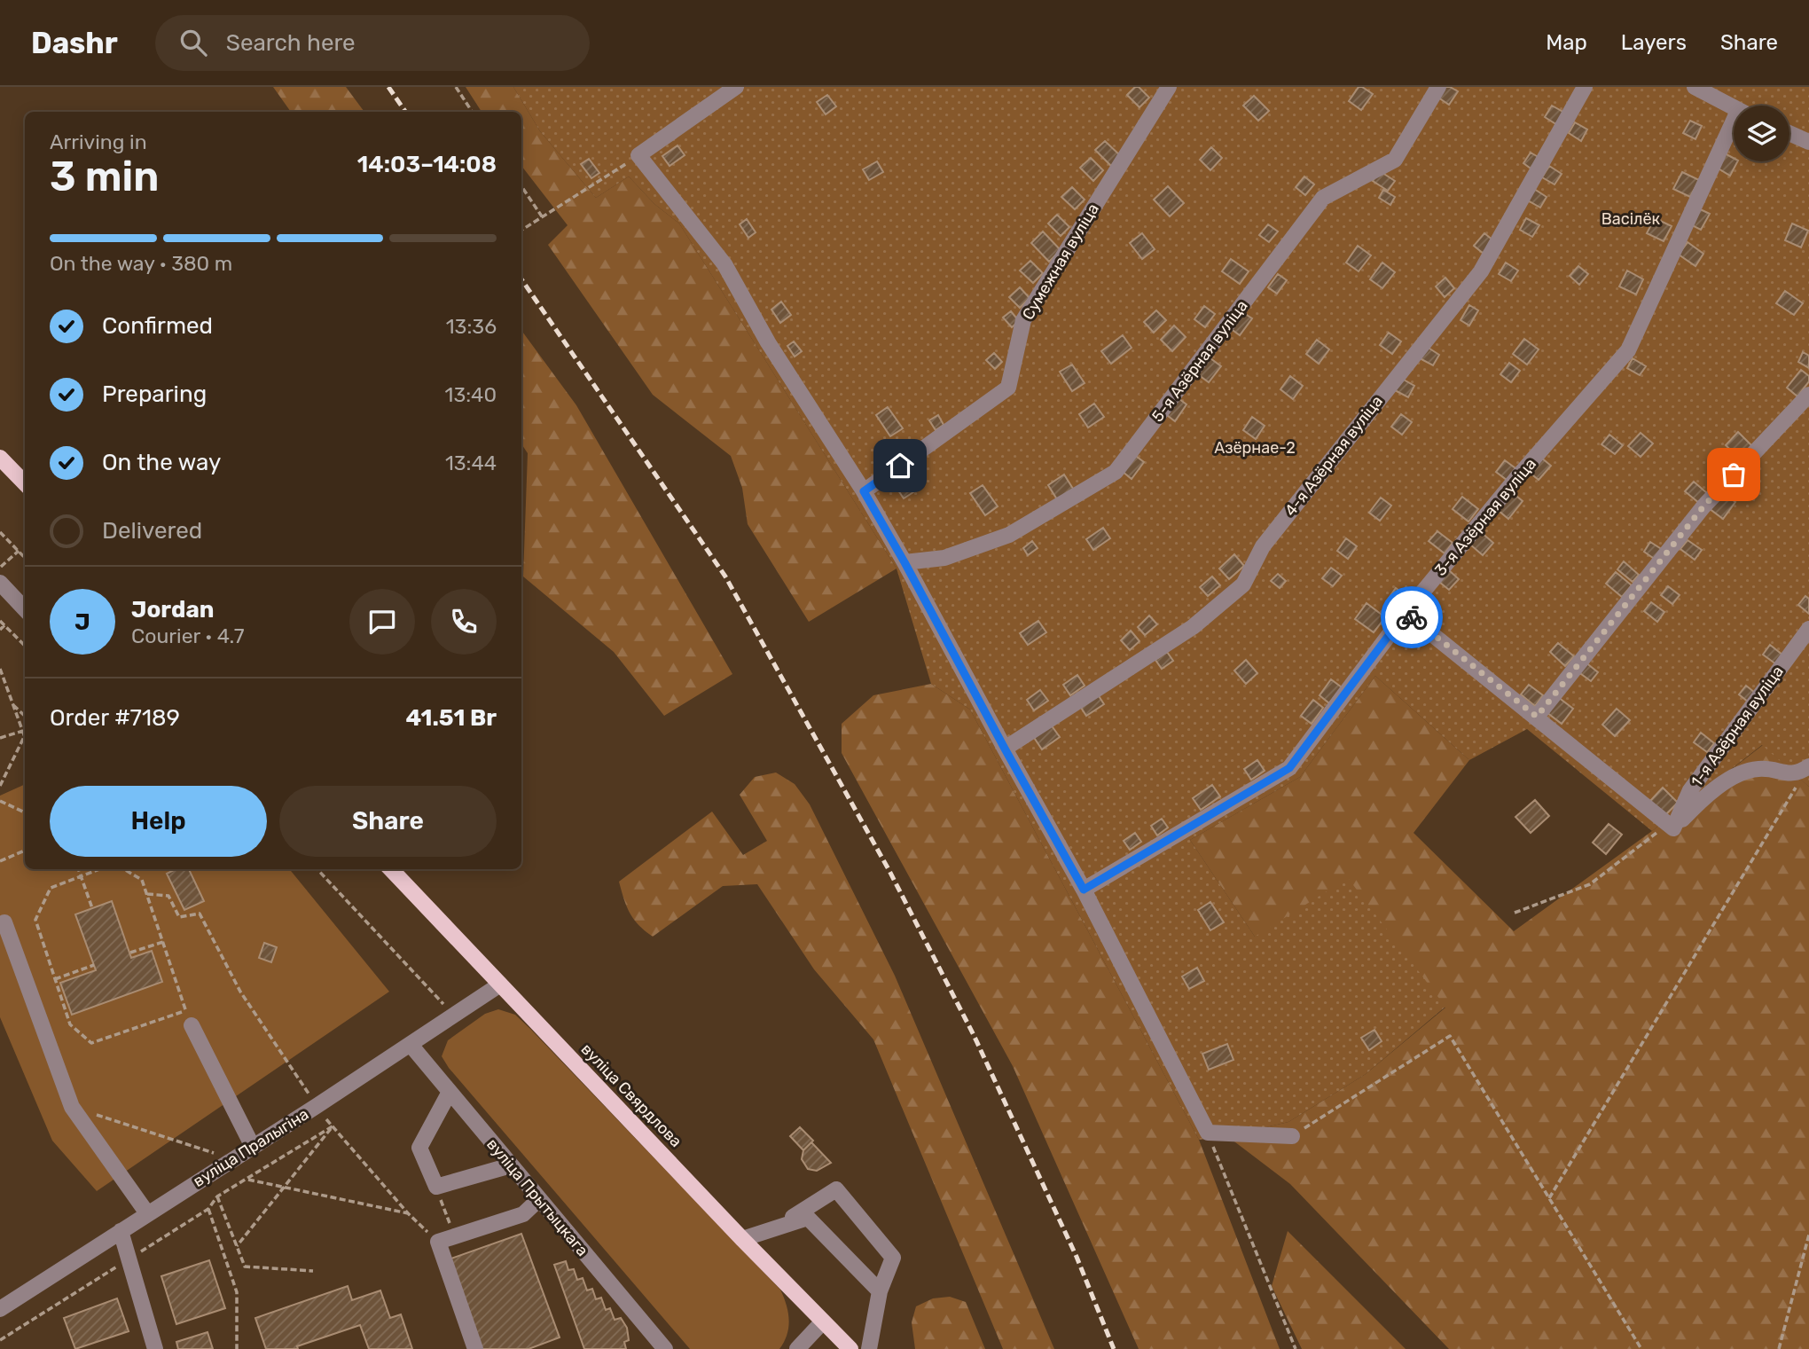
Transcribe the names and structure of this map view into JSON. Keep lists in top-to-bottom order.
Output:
{
  "streets": {
    "main road": ["вуліца Свярдлова"],
    "street": [
      "Сумежная вуліца",
      "5-я Азёрная вуліца",
      "4-я Азёрная вуліца",
      "3-я Азёрная вуліца",
      "1-я Азёрная вуліца",
      "вуліца Пралыгіна",
      "вуліца Прытыцкага"
    ]
  },
  "crossings": [
    ["вуліца Свярдлова", "вуліца Пралыгіна"],
    ["вуліца Пралыгіна", "вуліца Прытыцкага"]
  ],
  "parks": ["Васілёк", "Азёрнае-2"],
  "page": {
    "header": "Dashr",
    "search": "Search here",
    "nav": ["Map", "Layers", "Share"],
    "heading": ["3 min", "Arriving in", "14:03–14:08"],
    "panel": [
      "Jordan",
      "Courier · 4.7",
      "Order #7189",
      "41.51 Br"
    ],
    "bar": "On the way · 380 m",
    "list": [
      ["Confirmed", "13:36"],
      ["Preparing", "13:40"],
      ["On the way", "13:44"],
      "Delivered"
    ],
    "round": "J",
    "buttons": ["Help", "Share"]
  }
}
